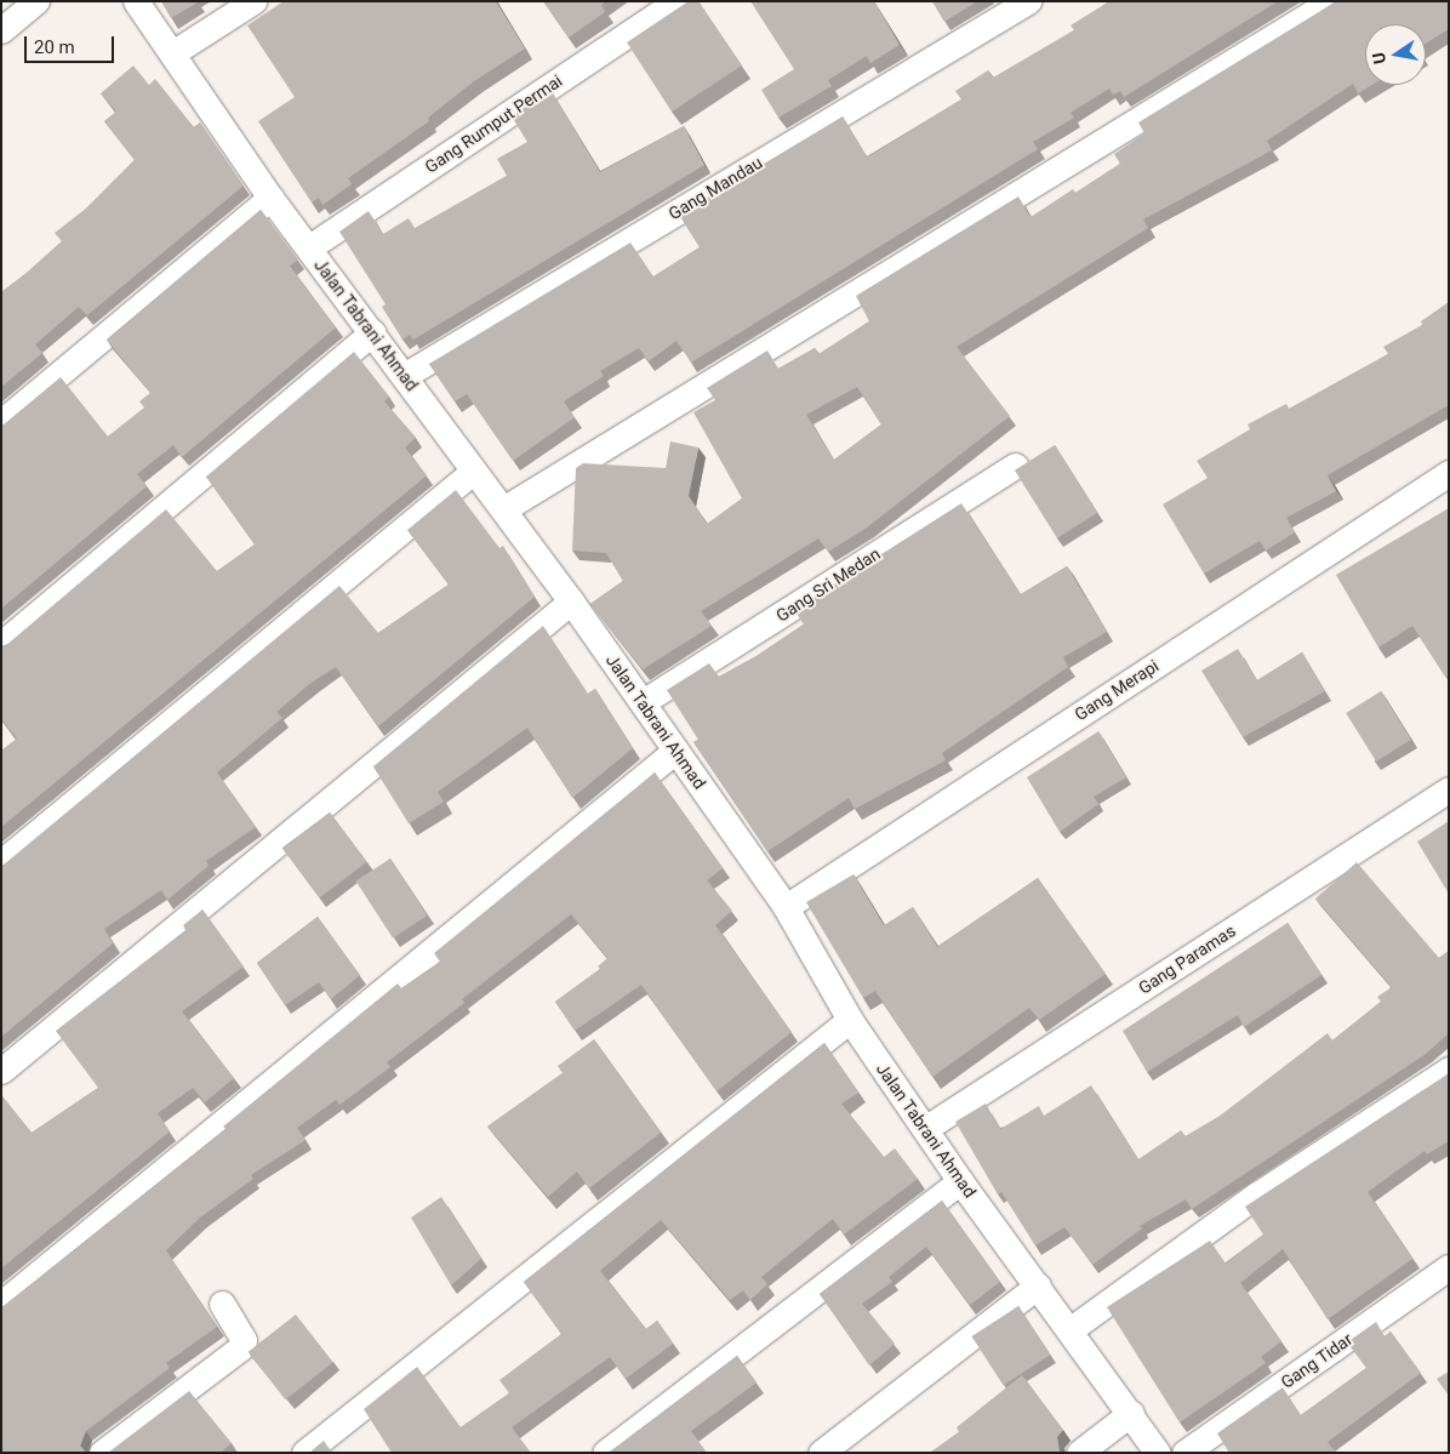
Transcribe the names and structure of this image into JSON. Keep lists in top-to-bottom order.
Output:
{
  "streets": {
    "street": [
      "Gang Rumput Permai",
      "Gang Mandau",
      "Jalan Tabrani Ahmad",
      "Gang Sri Medan",
      "Gang Merapi",
      "Gang Paramas",
      "Gang Tidar"
    ]
  },
  "crossings": [
    ["Gang Rumput Permai", "Jalan Tabrani Ahmad"],
    ["Gang Mandau", "Jalan Tabrani Ahmad"],
    ["Jalan Tabrani Ahmad", "Gang Sri Medan"],
    ["Jalan Tabrani Ahmad", "Gang Merapi"],
    ["Jalan Tabrani Ahmad", "Gang Paramas"]
  ],
  "scale_bar": "20 m",
  "north": "left"
}
